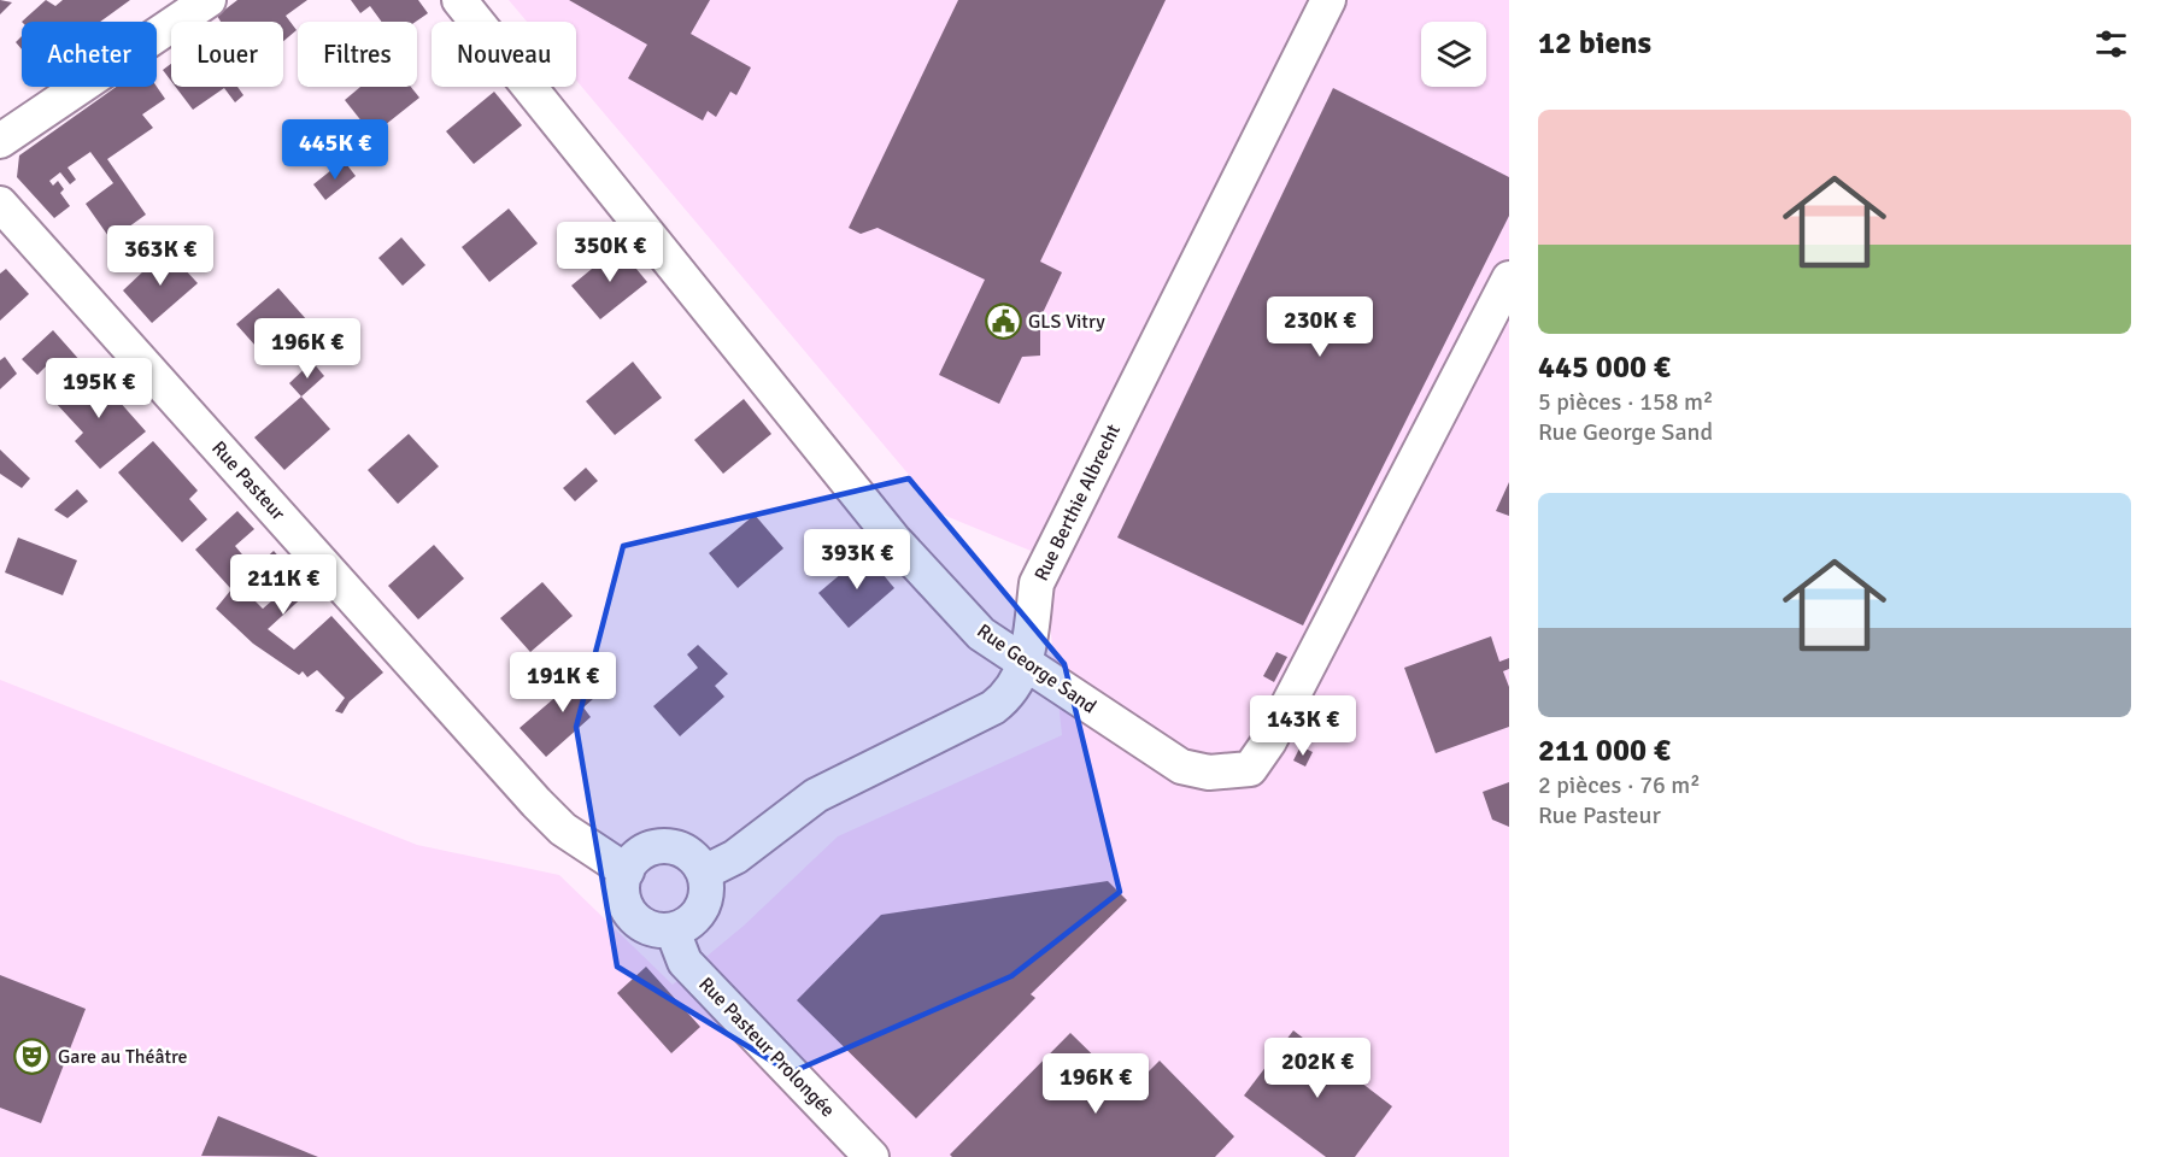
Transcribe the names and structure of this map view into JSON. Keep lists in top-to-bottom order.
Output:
{
  "streets": {
    "street": [
      "Rue Pasteur",
      "Rue Berthie Albrecht",
      "Rue George Sand",
      "Rue Pasteur Prolongée"
    ]
  },
  "crossings": [
    ["Rue Pasteur", "Rue Berthie Albrecht"],
    ["Rue Pasteur", "Rue Pasteur Prolongée"],
    ["Rue Berthie Albrecht", "Rue George Sand"],
    ["Rue Berthie Albrecht", "Rue Pasteur Prolongée"]
  ],
  "places": {
    "public building": ["GLS Vitry"],
    "theatre": ["Gare au Théâtre"]
  },
  "page": {
    "heading": "12 biens",
    "chip": [
      "Acheter",
      "Louer",
      "Filtres",
      "Nouveau"
    ],
    "list": [
      {
        "name": "445 000 €",
        "note": "5 pièces · 158 m² · Rue George Sand"
      },
      {
        "name": "211 000 €",
        "note": "2 pièces · 76 m² · Rue Pasteur"
      }
    ],
    "price": [
      "445K €",
      "350K €",
      "363K €",
      "230K €",
      "196K €",
      "195K €",
      "393K €",
      "211K €",
      "191K €",
      "143K €",
      "202K €",
      "196K €"
    ]
  }
}
